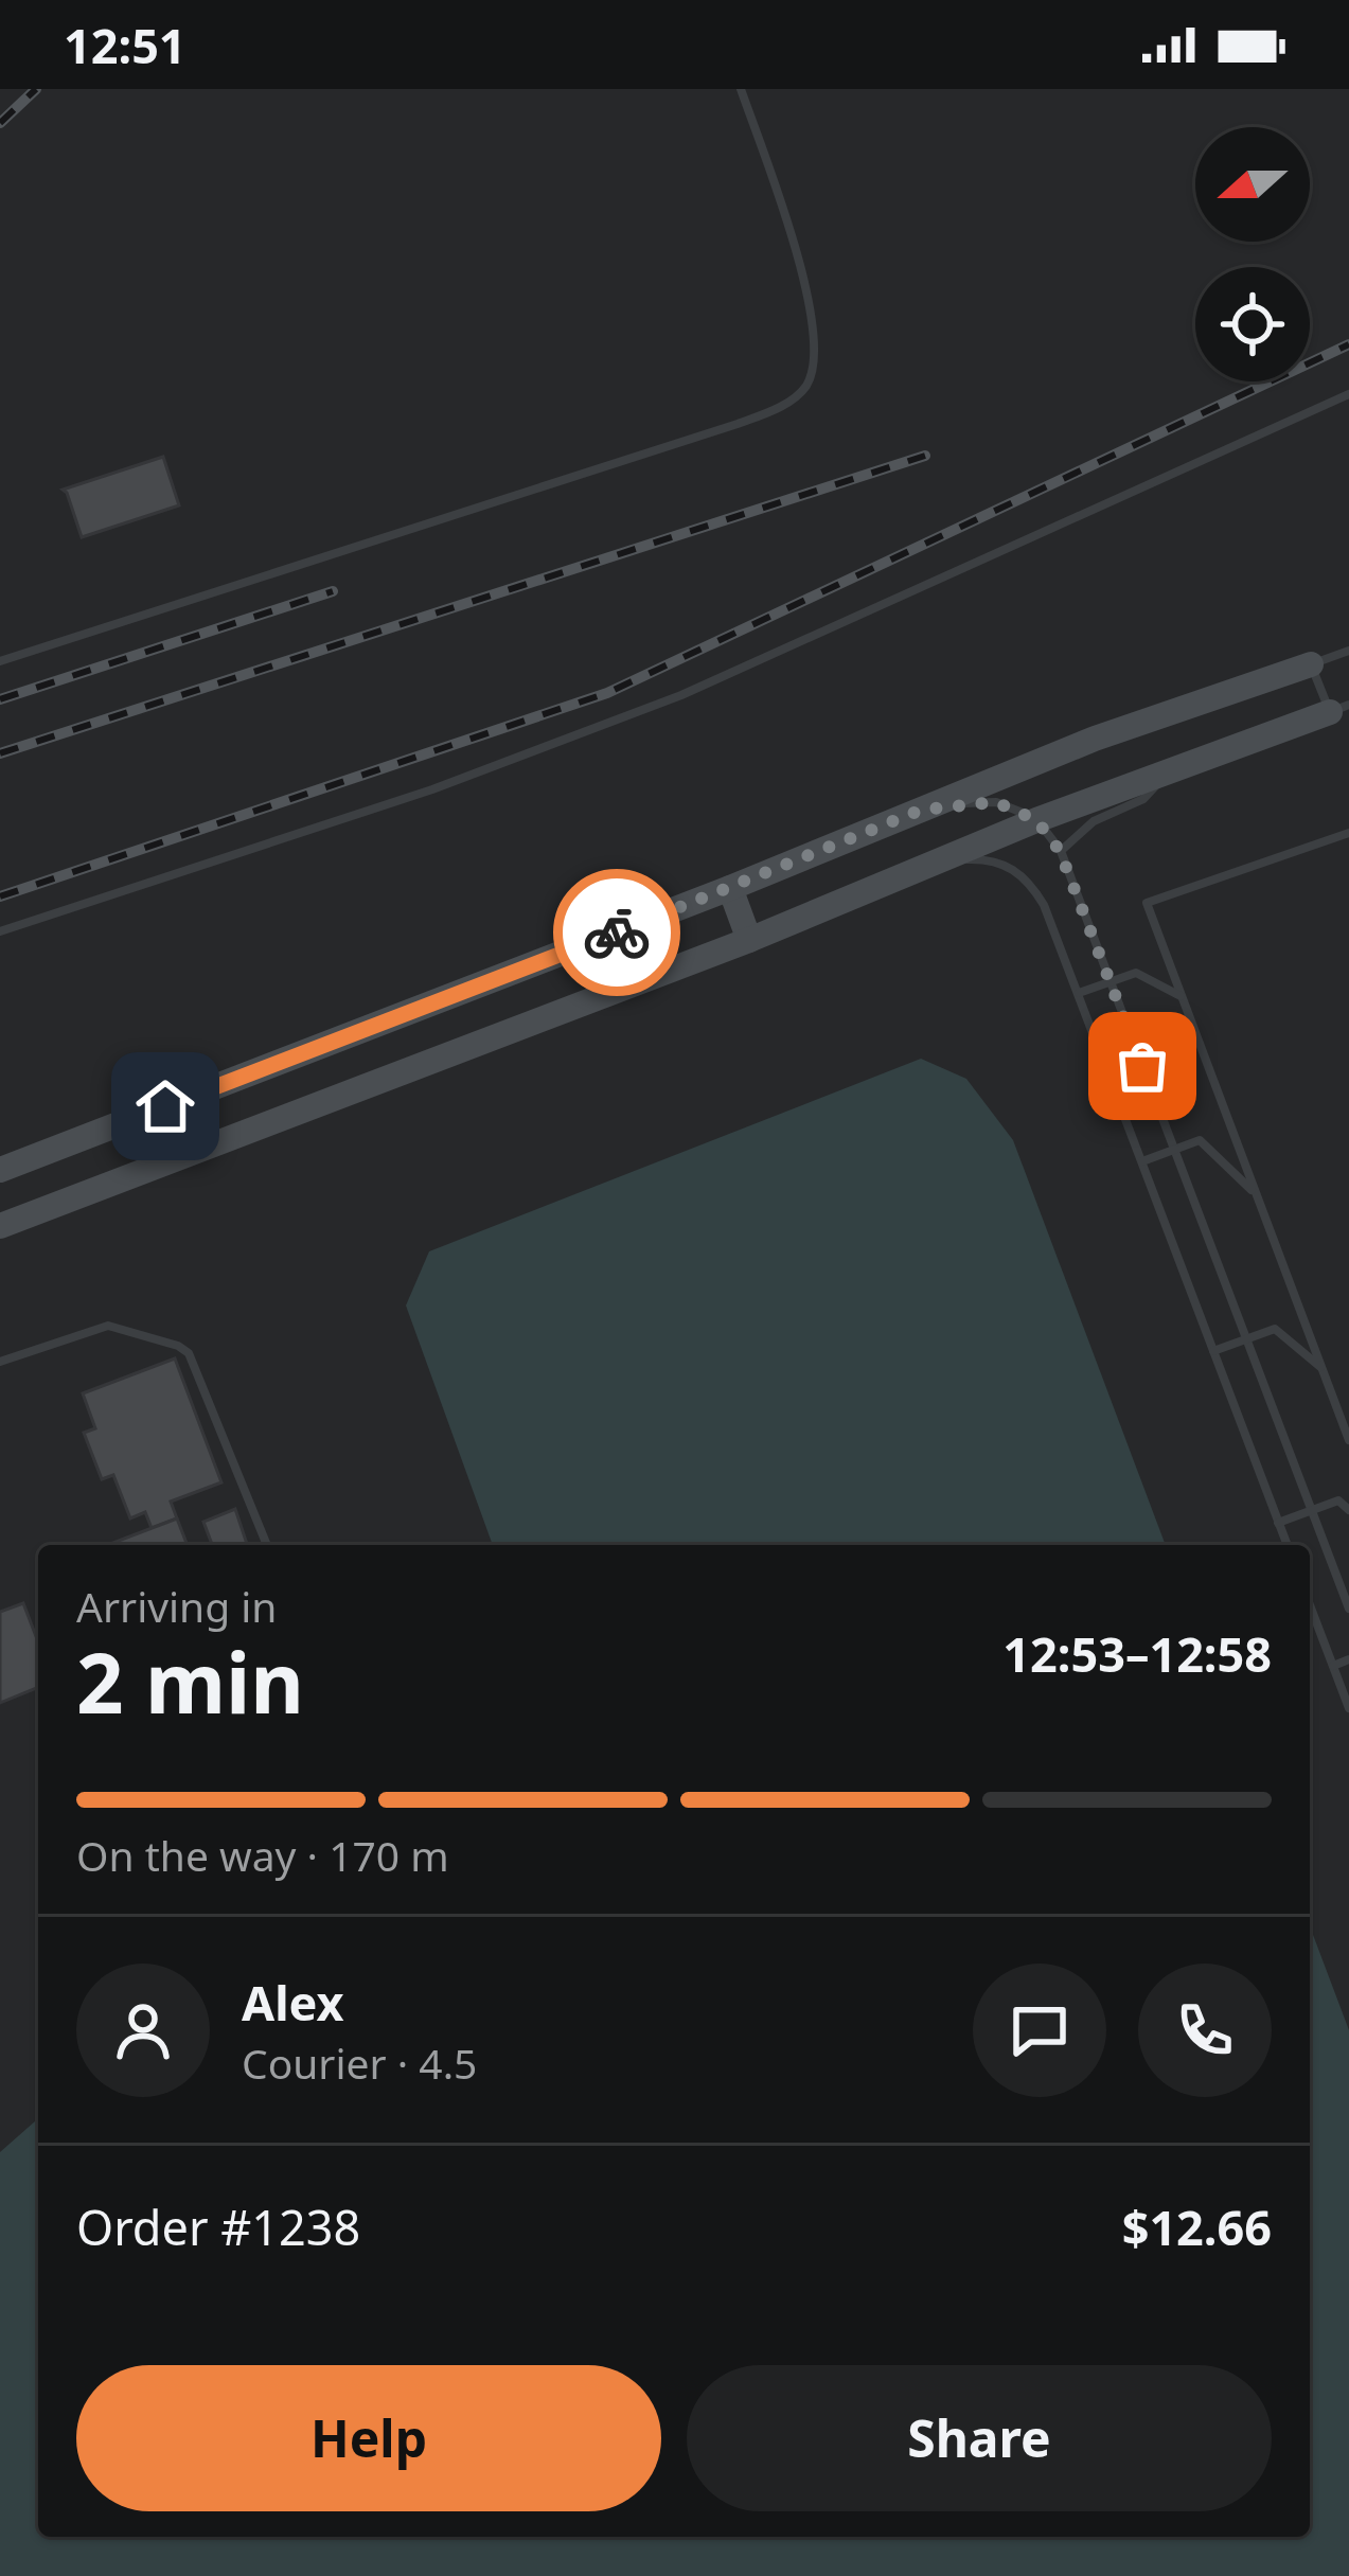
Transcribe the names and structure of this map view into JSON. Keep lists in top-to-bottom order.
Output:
{
  "north": "left",
  "page": {
    "status": "12:51",
    "heading": ["2 min", "Arriving in", "12:53–12:58"],
    "panel": [
      "Alex",
      "Courier · 4.5",
      "Order #1238",
      "$12.66"
    ],
    "bar": "On the way · 170 m",
    "buttons": ["Help", "Share"]
  }
}
